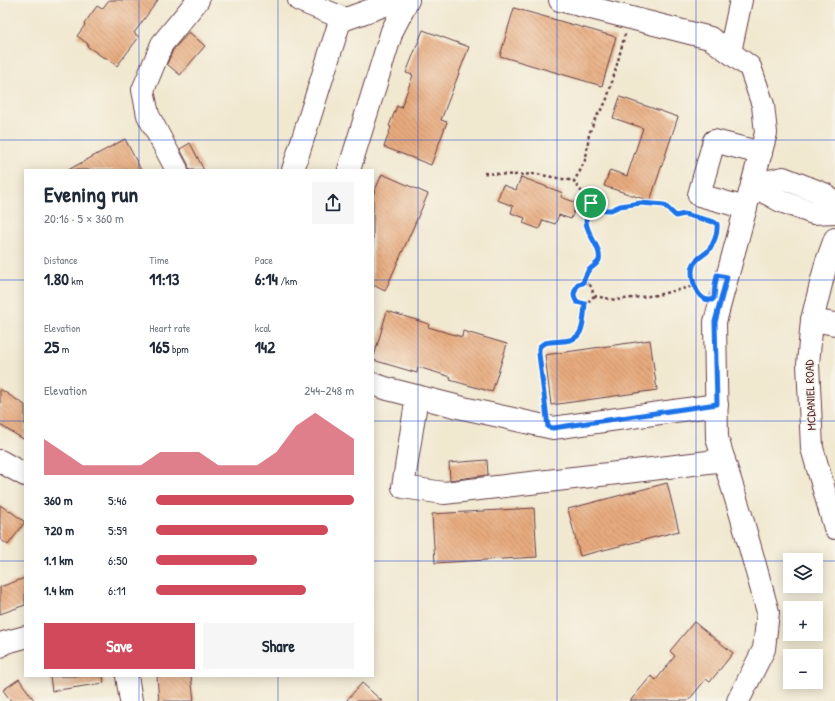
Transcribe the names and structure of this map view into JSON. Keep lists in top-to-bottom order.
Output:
{
  "streets": {
    "street": ["MCDANIEL ROAD"]
  },
  "page": {
    "heading": ["Evening run", "20:16 · 5 × 360 m"],
    "stats": [
      ["Distance", "1.80 km"],
      ["Time", "11:13"],
      ["Pace", "6:14 /km"],
      ["Elevation", "25 m"],
      ["Heart rate", "165 bpm"],
      ["kcal", "142"]
    ],
    "chart": ["Elevation", "244–248 m"],
    "list": [
      {
        "name": "360 m",
        "note": "5:46"
      },
      {
        "name": "720 m",
        "note": "5:59"
      },
      {
        "name": "1.1 km",
        "note": "6:50"
      },
      {
        "name": "1.4 km",
        "note": "6:11"
      }
    ],
    "map_buttons": ["+", "−"],
    "buttons": ["Save", "Share"]
  }
}
